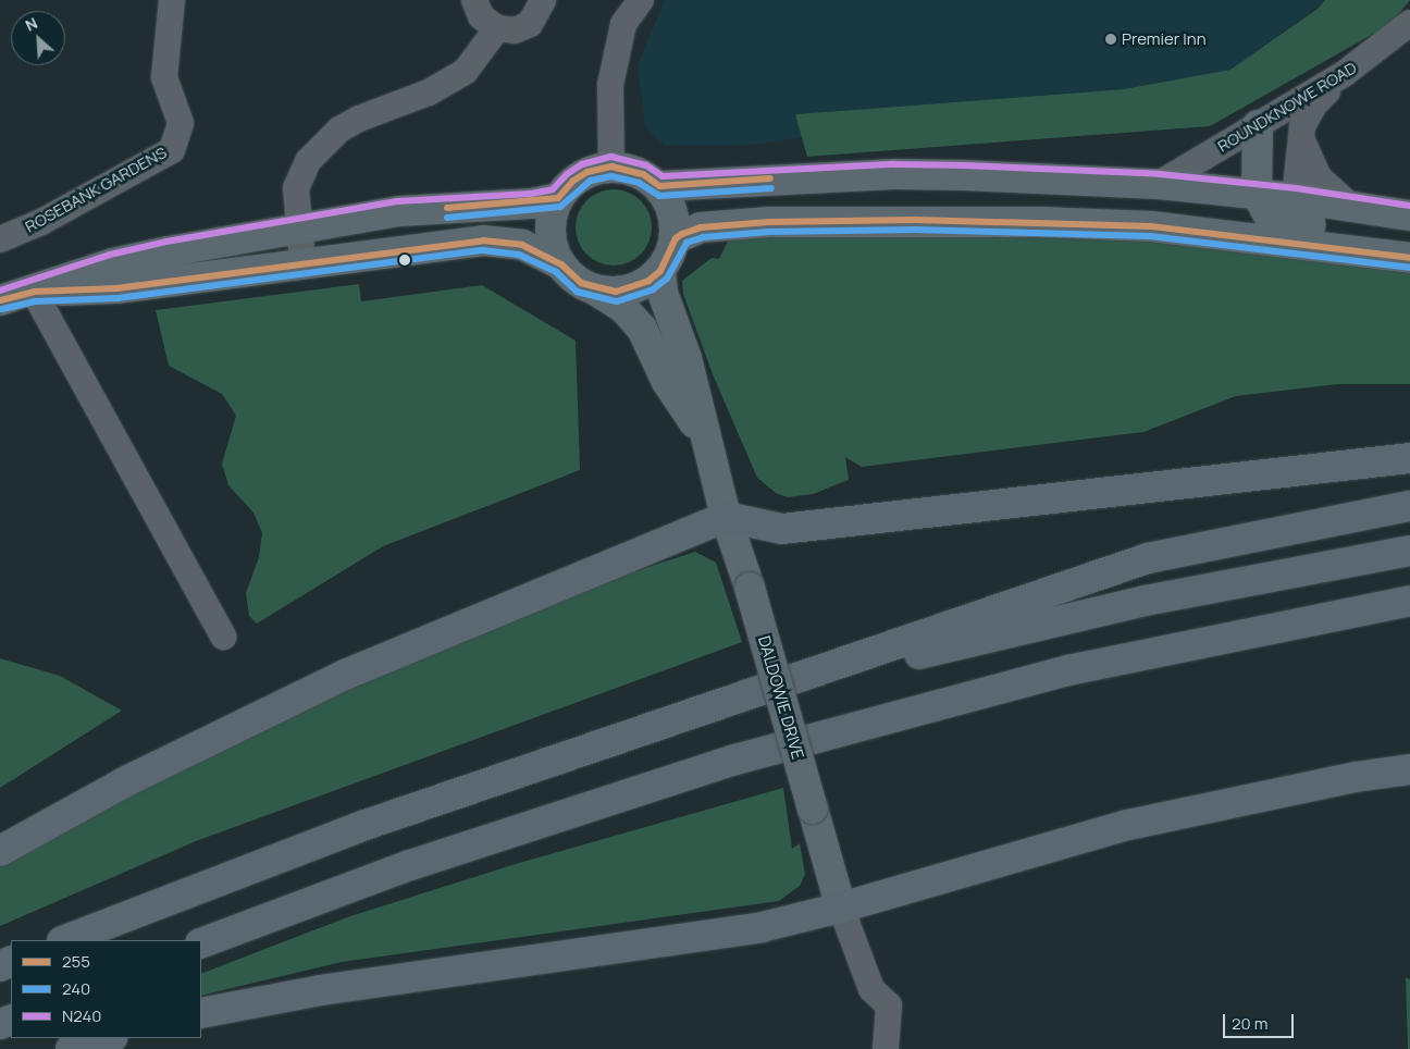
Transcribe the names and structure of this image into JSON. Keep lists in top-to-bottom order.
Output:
{
  "streets": {
    "main road": ["DALDOWIE DRIVE"],
    "street": ["ROUNDKNOWE ROAD", "ROSEBANK GARDENS"]
  },
  "places": ["Premier Inn"],
  "lines": ["transit line N240", "transit line 255", "transit line 240"],
  "legend": ["255", "240", "N240"],
  "scale_bar": "20 m",
  "north": "top left"
}
